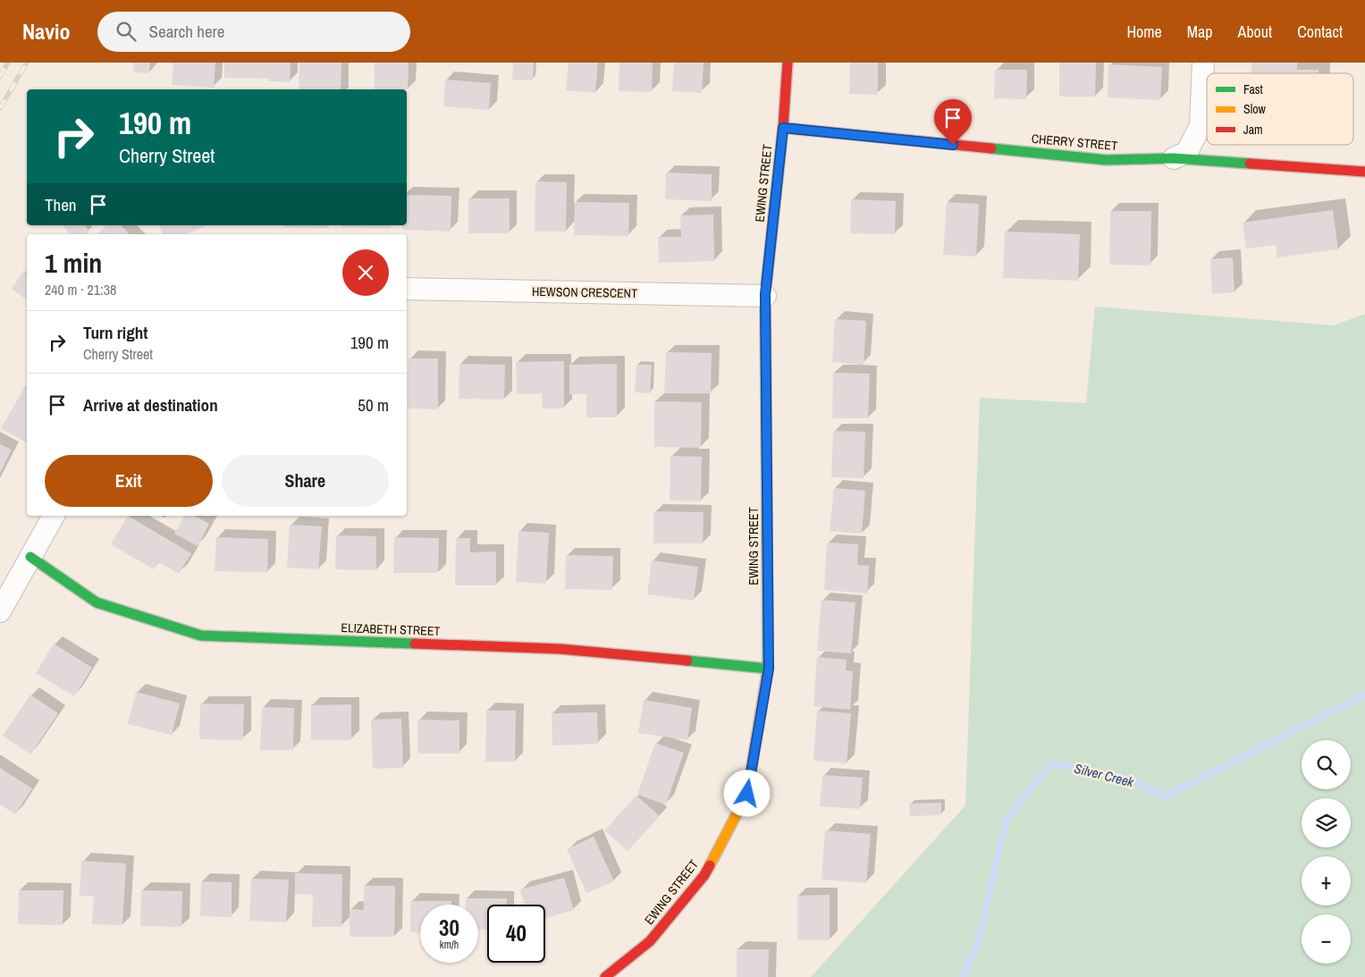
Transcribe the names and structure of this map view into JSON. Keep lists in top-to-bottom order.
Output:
{
  "streets": {
    "street": [
      "CHERRY STREET",
      "EWING STREET",
      "HEWSON CRESCENT",
      "ELIZABETH STREET"
    ]
  },
  "crossings": [
    ["CHERRY STREET", "EWING STREET"],
    ["EWING STREET", "HEWSON CRESCENT"],
    ["EWING STREET", "ELIZABETH STREET"]
  ],
  "water": ["Silver Creek"],
  "legend": ["Fast", "Slow", "Jam"],
  "page": {
    "header": "Navio",
    "search": "Search here",
    "nav": [
      "Home",
      "Map",
      "About",
      "Contact"
    ],
    "turn": ["190 m", "Cherry Street"],
    "then": "Then",
    "heading": ["1 min", "240 m · 21:38"],
    "list": [
      {
        "name": "Turn right",
        "note": "Cherry Street",
        "value": "190 m"
      },
      {
        "name": "Arrive at destination",
        "value": "50 m"
      }
    ],
    "buttons": ["Exit", "Share"],
    "map_buttons": ["+", "−"],
    "speed": "30 km/h",
    "limit": "40"
  }
}
